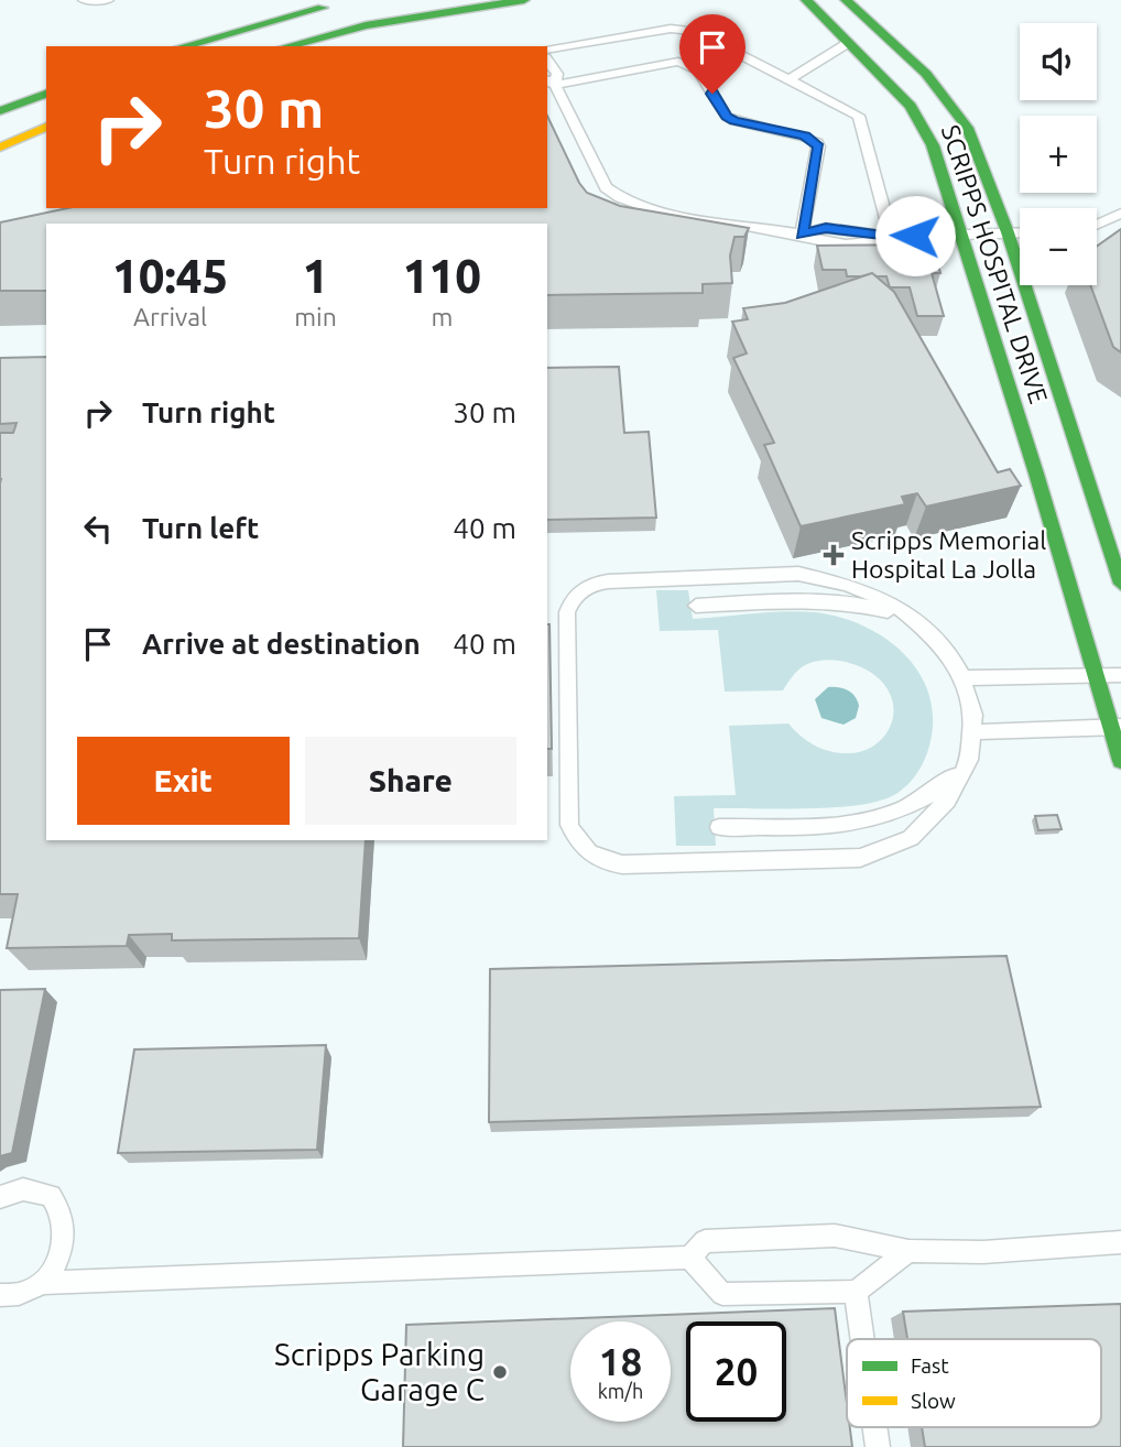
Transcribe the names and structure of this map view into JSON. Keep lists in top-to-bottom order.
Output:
{
  "streets": {
    "street": ["SCRIPPS HOSPITAL DRIVE"]
  },
  "places": {
    "health": ["Scripps Memorial Hospital La Jolla"],
    "other": ["Scripps Parking Garage C"]
  },
  "legend": ["Fast", "Slow"],
  "page": {
    "map_buttons": ["+", "−"],
    "turn": ["30 m", "Turn right"],
    "eta": [
      "10:45",
      "Arrival",
      "1",
      "min",
      "110",
      "m"
    ],
    "list": [
      {
        "name": "Turn right",
        "value": "30 m"
      },
      {
        "name": "Turn left",
        "value": "40 m"
      },
      {
        "name": "Arrive at destination",
        "value": "40 m"
      }
    ],
    "buttons": ["Exit", "Share"],
    "speed": "18 km/h",
    "limit": "20"
  }
}
